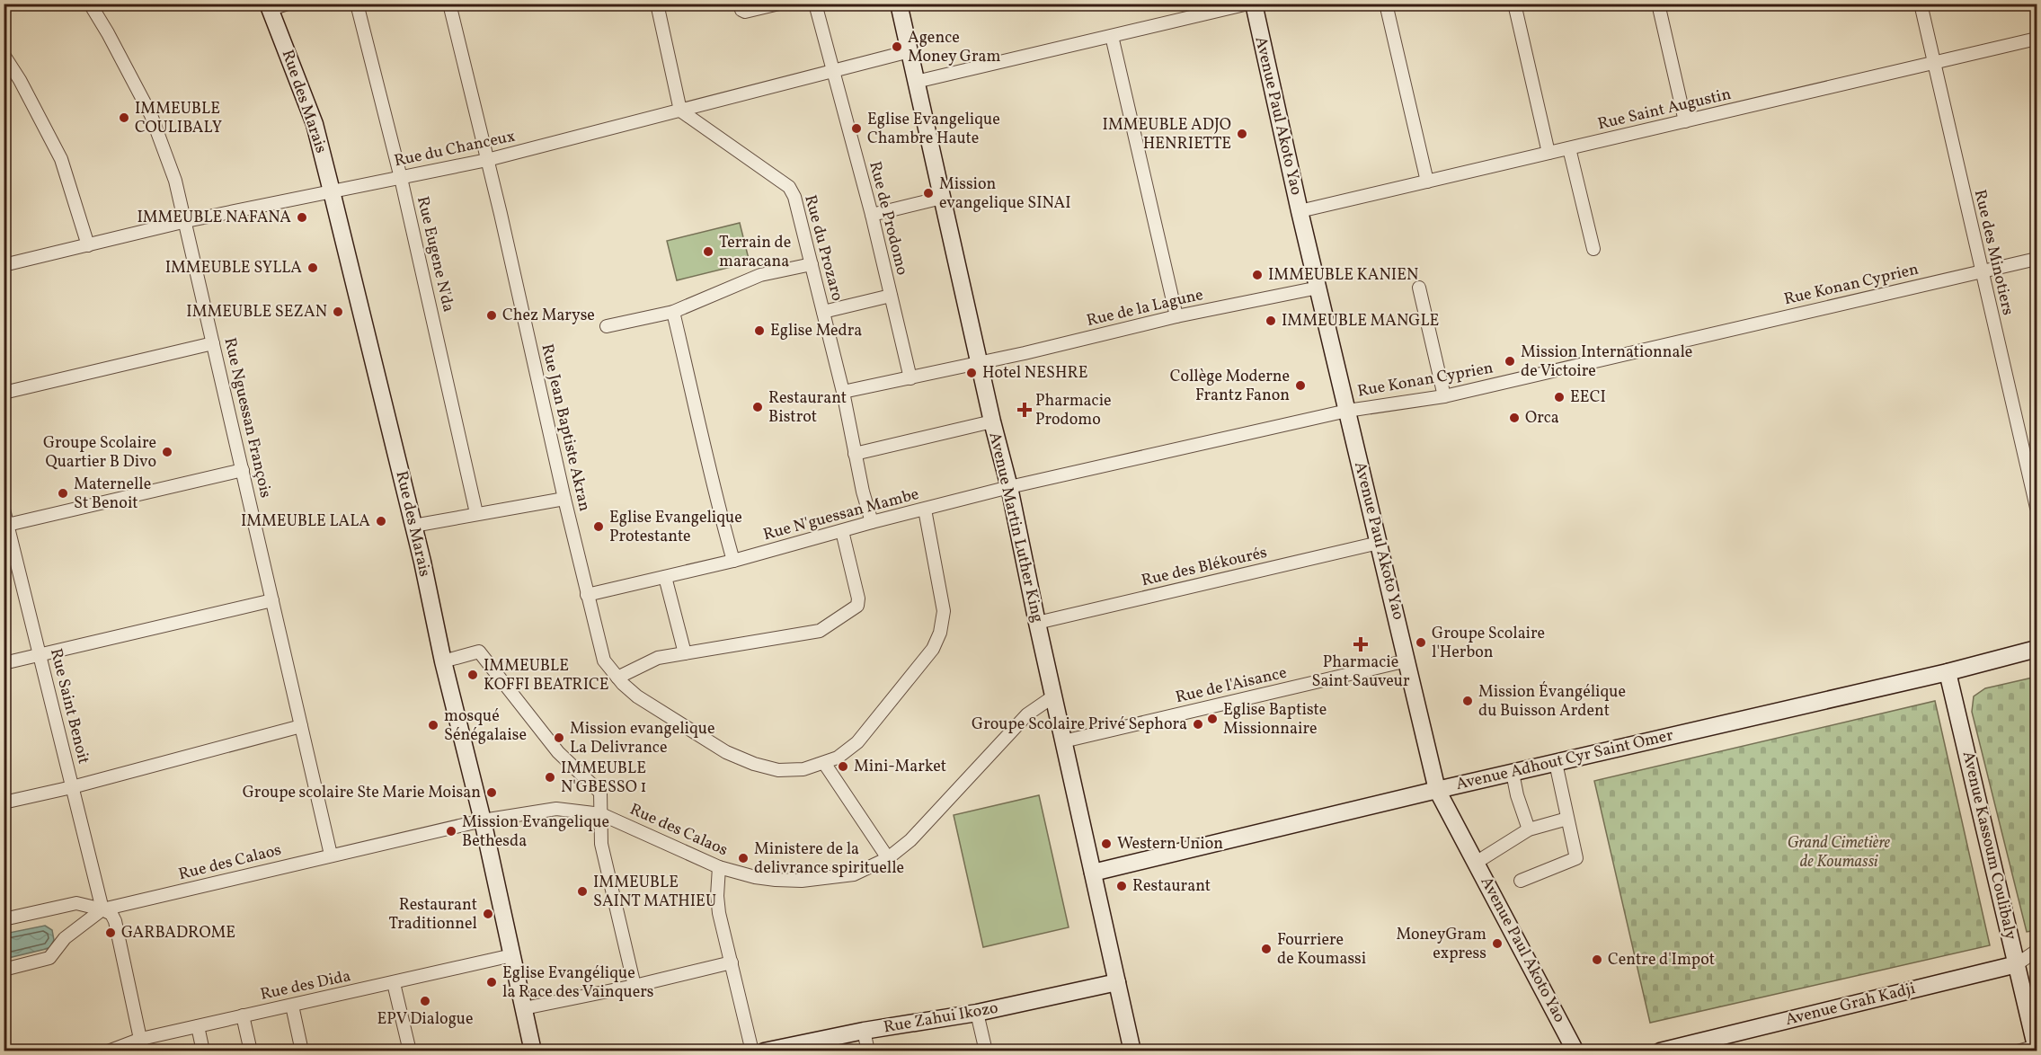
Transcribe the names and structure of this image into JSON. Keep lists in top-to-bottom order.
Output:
{
  "streets": {
    "street": [
      "Rue des Marais",
      "Rue Saint Augustin",
      "Avenue Paul Akoto Yao",
      "Rue du Chanceux",
      "Rue de Prodomo",
      "Rue du Prozaro",
      "Rue des Minotiers",
      "Rue Eugene N'da",
      "Rue Konan Cyprien",
      "Rue de la Lagune",
      "Rue Nguessan François",
      "Rue Jean Baptiste Akran",
      "Rue N'guessan Mambe",
      "Avenue Martin Luther King",
      "Rue des Blékourés",
      "Rue de l'Aisance",
      "Rue Saint Benoit",
      "Avenue Adhout Cyr Saint Omer",
      "Rue des Calaos",
      "Avenue Kassoum Coulibaly",
      "Rue des Dida",
      "Avenue Grah Kadji",
      "Rue Zahui Ikozo"
    ]
  },
  "crossings": [
    ["Rue des Marais", "Rue du Chanceux"],
    ["Rue des Marais", "Rue des Calaos"],
    ["Rue des Marais", "Rue des Dida"],
    ["Rue Saint Augustin", "Avenue Paul Akoto Yao"],
    ["Rue Saint Augustin", "Rue des Minotiers"],
    ["Avenue Paul Akoto Yao", "Rue Konan Cyprien"],
    ["Avenue Paul Akoto Yao", "Rue de la Lagune"],
    ["Avenue Paul Akoto Yao", "Rue des Blékourés"],
    ["Avenue Paul Akoto Yao", "Rue de l'Aisance"],
    ["Avenue Paul Akoto Yao", "Avenue Adhout Cyr Saint Omer"],
    ["Rue du Chanceux", "Rue de Prodomo"],
    ["Rue du Chanceux", "Rue du Prozaro"],
    ["Rue du Chanceux", "Rue Eugene N'da"],
    ["Rue du Chanceux", "Rue Nguessan François"],
    ["Rue du Chanceux", "Rue Jean Baptiste Akran"],
    ["Rue du Chanceux", "Avenue Martin Luther King"],
    ["Rue de Prodomo", "Rue de la Lagune"],
    ["Rue du Prozaro", "Rue de la Lagune"],
    ["Rue du Prozaro", "Rue N'guessan Mambe"],
    ["Rue des Minotiers", "Rue Konan Cyprien"],
    ["Rue Konan Cyprien", "Rue N'guessan Mambe"],
    ["Rue Konan Cyprien", "Avenue Martin Luther King"],
    ["Rue de la Lagune", "Avenue Martin Luther King"],
    ["Rue Nguessan François", "Rue des Calaos"],
    ["Rue Jean Baptiste Akran", "Rue N'guessan Mambe"],
    ["Rue N'guessan Mambe", "Avenue Martin Luther King"],
    ["Avenue Martin Luther King", "Rue des Blékourés"],
    ["Avenue Martin Luther King", "Rue de l'Aisance"],
    ["Avenue Martin Luther King", "Avenue Adhout Cyr Saint Omer"],
    ["Avenue Martin Luther King", "Rue des Calaos"],
    ["Avenue Martin Luther King", "Rue Zahui Ikozo"],
    ["Rue Saint Benoit", "Rue des Calaos"],
    ["Avenue Adhout Cyr Saint Omer", "Avenue Kassoum Coulibaly"],
    ["Avenue Kassoum Coulibaly", "Avenue Grah Kadji"]
  ],
  "parks": ["Grand Cimetière de Koumassi"],
  "places": {
    "other": [
      "Agence Money Gram",
      "IMMEUBLE COULIBALY",
      "Eglise Evangelique Chambre Haute",
      "IMMEUBLE ADJO HENRIETTE",
      "Mission evangelique SINAI",
      "IMMEUBLE NAFANA",
      "Terrain de maracana",
      "IMMEUBLE SYLLA",
      "IMMEUBLE KANIEN",
      "IMMEUBLE SEZAN",
      "Chez Maryse",
      "IMMEUBLE MANGLE",
      "Eglise Medra",
      "Mission Internationnale de Victoire",
      "Hotel NESHRE",
      "Collège Moderne Frantz Fanon",
      "EECI",
      "Restaurant Bistrot",
      "Orca",
      "Groupe Scolaire Quartier B Divo",
      "Maternelle St Benoit",
      "IMMEUBLE LALA",
      "Eglise Evangelique Protestante",
      "Groupe Scolaire l'Herbon",
      "IMMEUBLE KOFFI BEATRICE",
      "Mission Évangélique du Buisson Ardent",
      "Eglise Baptiste Missionnaire",
      "Groupe Scolaire Privé Sephora",
      "mosqué Sénégalaise",
      "Mission evangelique La Delivrance",
      "Mini-Market",
      "IMMEUBLE N'GBESSO 1",
      "Groupe scolaire Ste Marie Moisan",
      "Mission Evangelique Bethesda",
      "Western Union",
      "Ministere de la delivrance spirituelle",
      "Restaurant",
      "IMMEUBLE SAINT MATHIEU",
      "Restaurant Traditionnel",
      "GARBADROME",
      "MoneyGram express",
      "Fourriere de Koumassi",
      "Centre d'Impot",
      "Eglise Evangélique la Race des Vainquers",
      "EPV Dialogue"
    ],
    "health": ["Pharmacie Prodomo", "Pharmacie Saint Sauveur"]
  }
}
